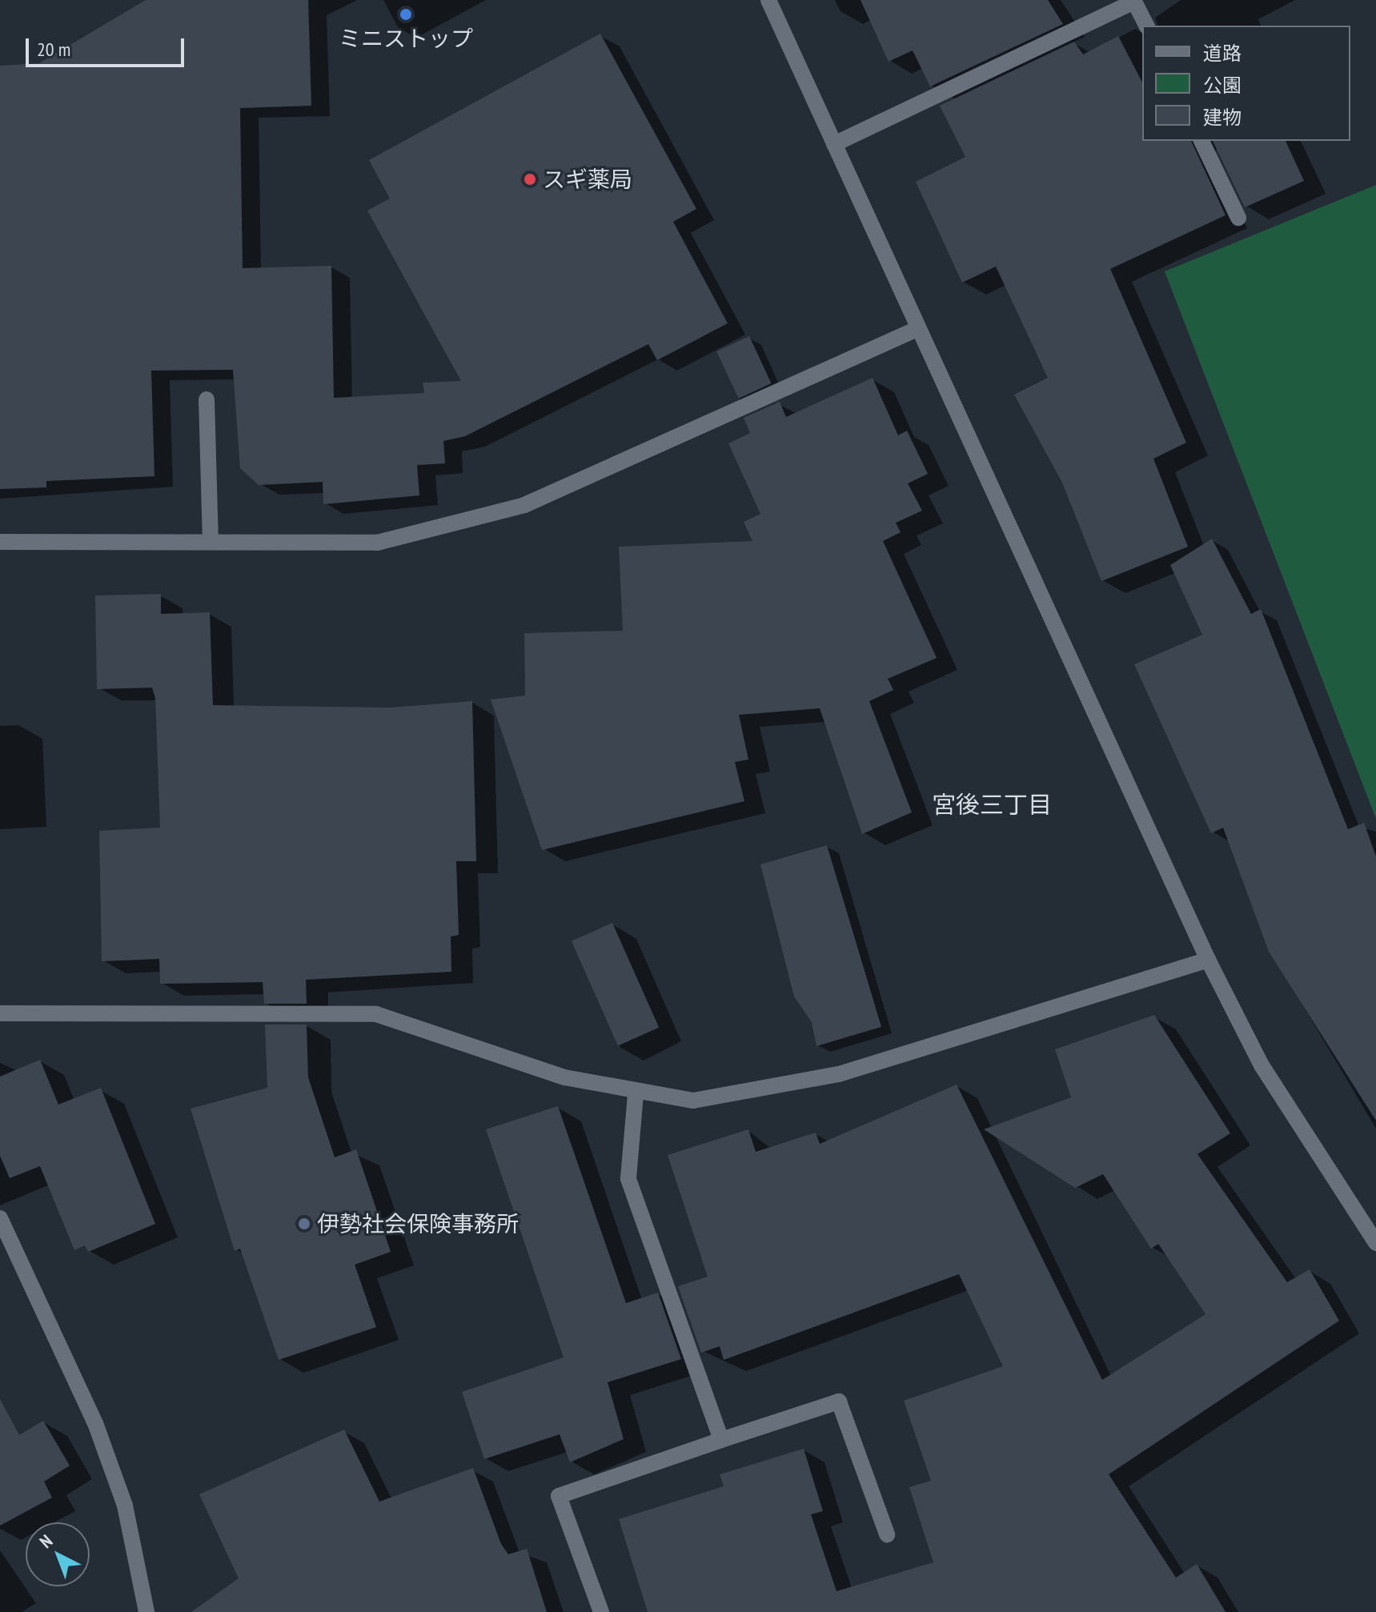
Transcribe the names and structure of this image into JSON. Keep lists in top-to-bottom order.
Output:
{
  "districts": ["宮後三丁目"],
  "places": ["ミニストップ", "スギ薬局", "伊勢社会保険事務所"],
  "legend": ["道路", "公園", "建物"],
  "scale_bar": "20 m",
  "north": "top left"
}
